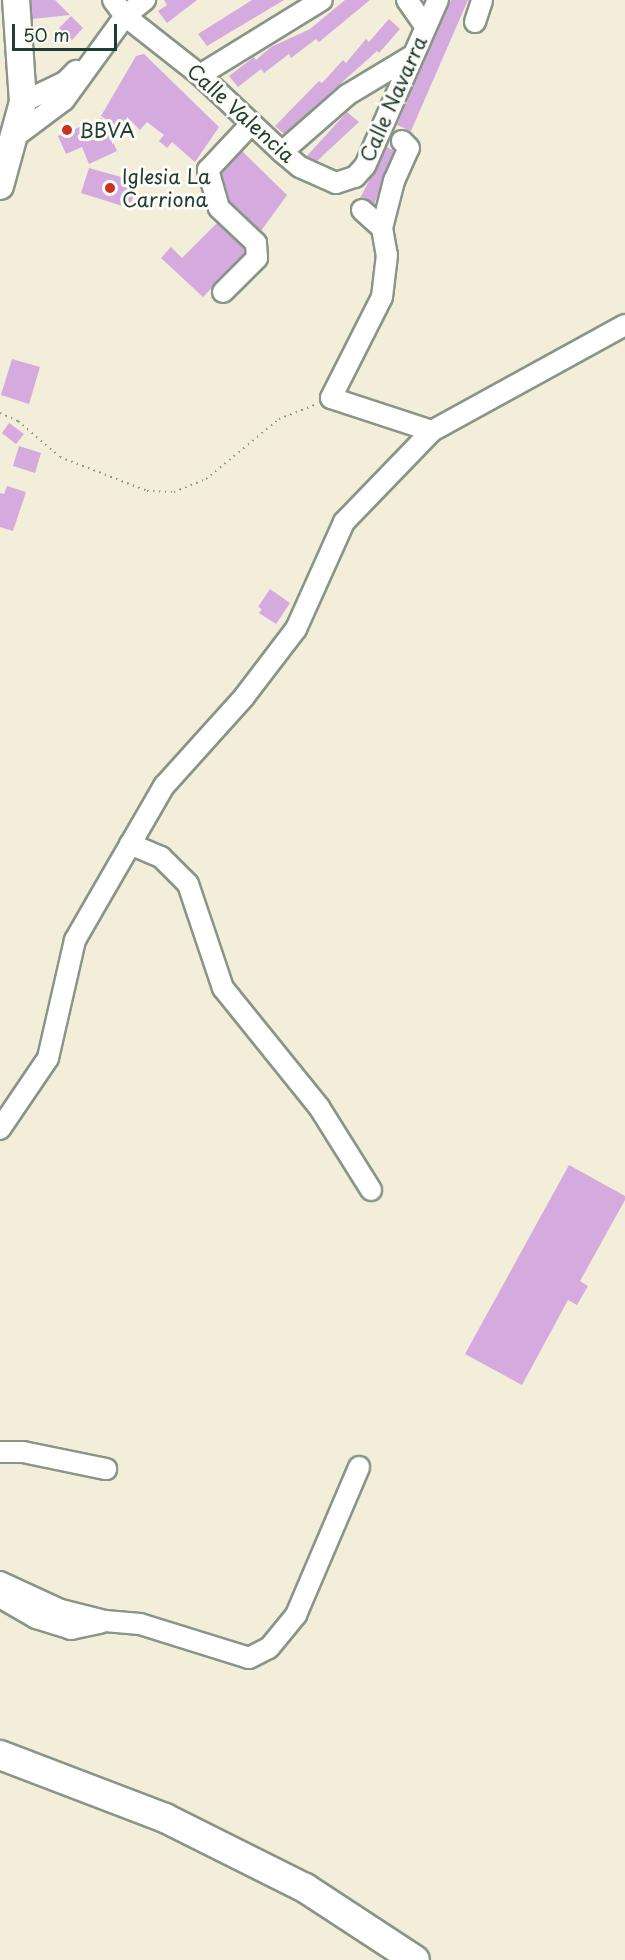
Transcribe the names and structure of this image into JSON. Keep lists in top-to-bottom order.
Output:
{
  "streets": {
    "street": ["Calle Navarra", "Calle Valencia"]
  },
  "crossings": [
    ["Calle Navarra", "Calle Valencia"]
  ],
  "places": ["BBVA", "Iglesia La Carriona"],
  "scale_bar": "50 m"
}
